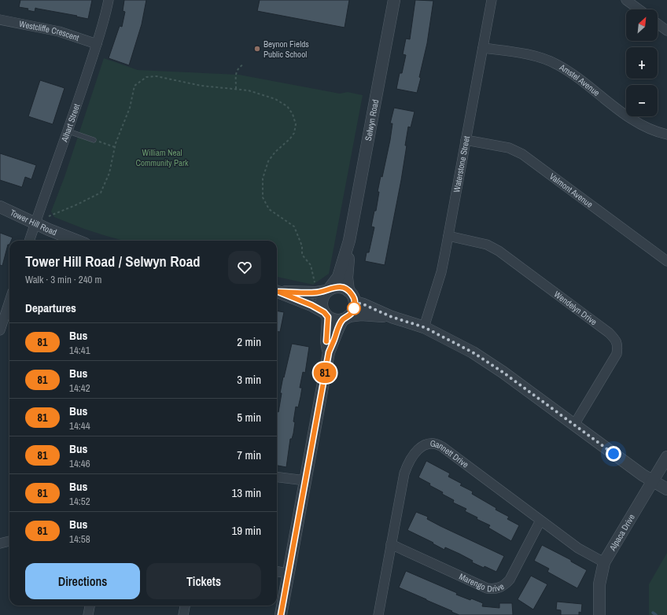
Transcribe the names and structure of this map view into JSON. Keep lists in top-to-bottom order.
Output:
{
  "streets": {
    "street": [
      "Westcliffe Crescent",
      "Amstel Avenue",
      "Selwyn Road",
      "Alhart Street",
      "Waterstone Street",
      "Valmont Avenue",
      "Tower Hill Road",
      "Wendelyn Drive",
      "Gannett Drive",
      "Alpaca Drive",
      "Marengo Drive"
    ]
  },
  "crossings": [
    ["Westcliffe Crescent", "Alhart Street"],
    ["Amstel Avenue", "Waterstone Street"],
    ["Alhart Street", "Tower Hill Road"],
    ["Waterstone Street", "Valmont Avenue"],
    ["Waterstone Street", "Wendelyn Drive"],
    ["Gannett Drive", "Alpaca Drive"],
    ["Gannett Drive", "Marengo Drive"]
  ],
  "parks": ["William Neal Community Park"],
  "places": ["Beynon Fields Public School"],
  "lines": ["bus line 81"],
  "north": "top right",
  "page": {
    "on_map": "81",
    "map_buttons": ["+", "−"],
    "heading": [
      ["Tower Hill Road / Selwyn Road", "Walk · 3 min · 240 m"],
      "Departures"
    ],
    "list": [
      {
        "mark": "81",
        "name": "Bus",
        "note": "14:41",
        "value": "2 min"
      },
      {
        "mark": "81",
        "name": "Bus",
        "note": "14:42",
        "value": "3 min"
      },
      {
        "mark": "81",
        "name": "Bus",
        "note": "14:44",
        "value": "5 min"
      },
      {
        "mark": "81",
        "name": "Bus",
        "note": "14:46",
        "value": "7 min"
      },
      {
        "mark": "81",
        "name": "Bus",
        "note": "14:52",
        "value": "13 min"
      },
      {
        "mark": "81",
        "name": "Bus",
        "note": "14:58",
        "value": "19 min"
      }
    ],
    "buttons": ["Directions", "Tickets"]
  }
}
